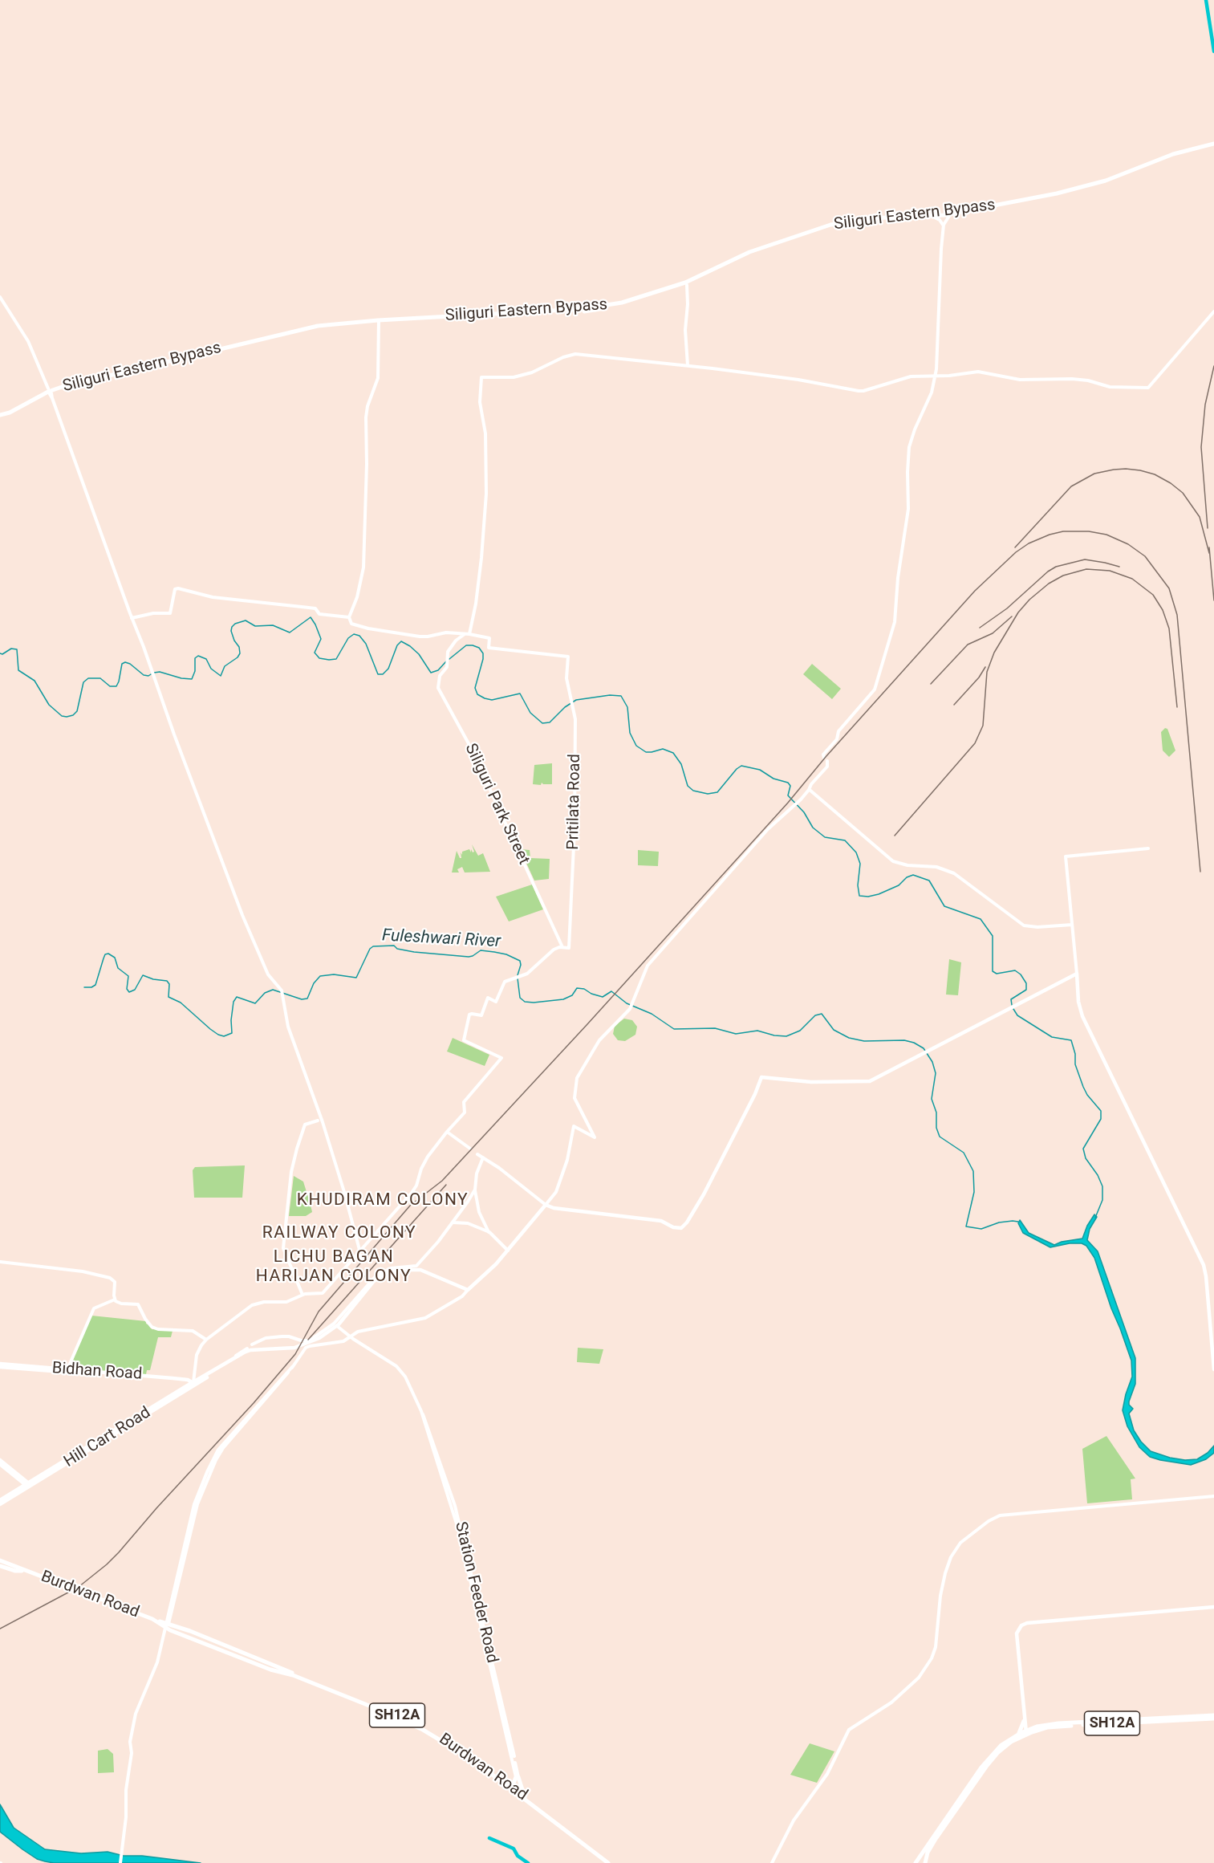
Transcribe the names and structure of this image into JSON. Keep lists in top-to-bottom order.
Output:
{
  "streets": {
    "main road": [
      "Siliguri Eastern Bypass",
      "Bidhan Road",
      "Hill Cart Road",
      "Burdwan Road",
      "SH12A"
    ],
    "street": ["Pritilata Road", "Siliguri Park Street", "Station Feeder Road"]
  },
  "crossings": [
    ["Pritilata Road", "Siliguri Park Street"],
    ["Bidhan Road", "Hill Cart Road"],
    ["Hill Cart Road", "Station Feeder Road"]
  ],
  "districts": ["KHUDIRAM COLONY", "RAILWAY COLONY", "LICHU BAGAN HARIJAN COLONY"],
  "water": ["Fuleshwari River"]
}
